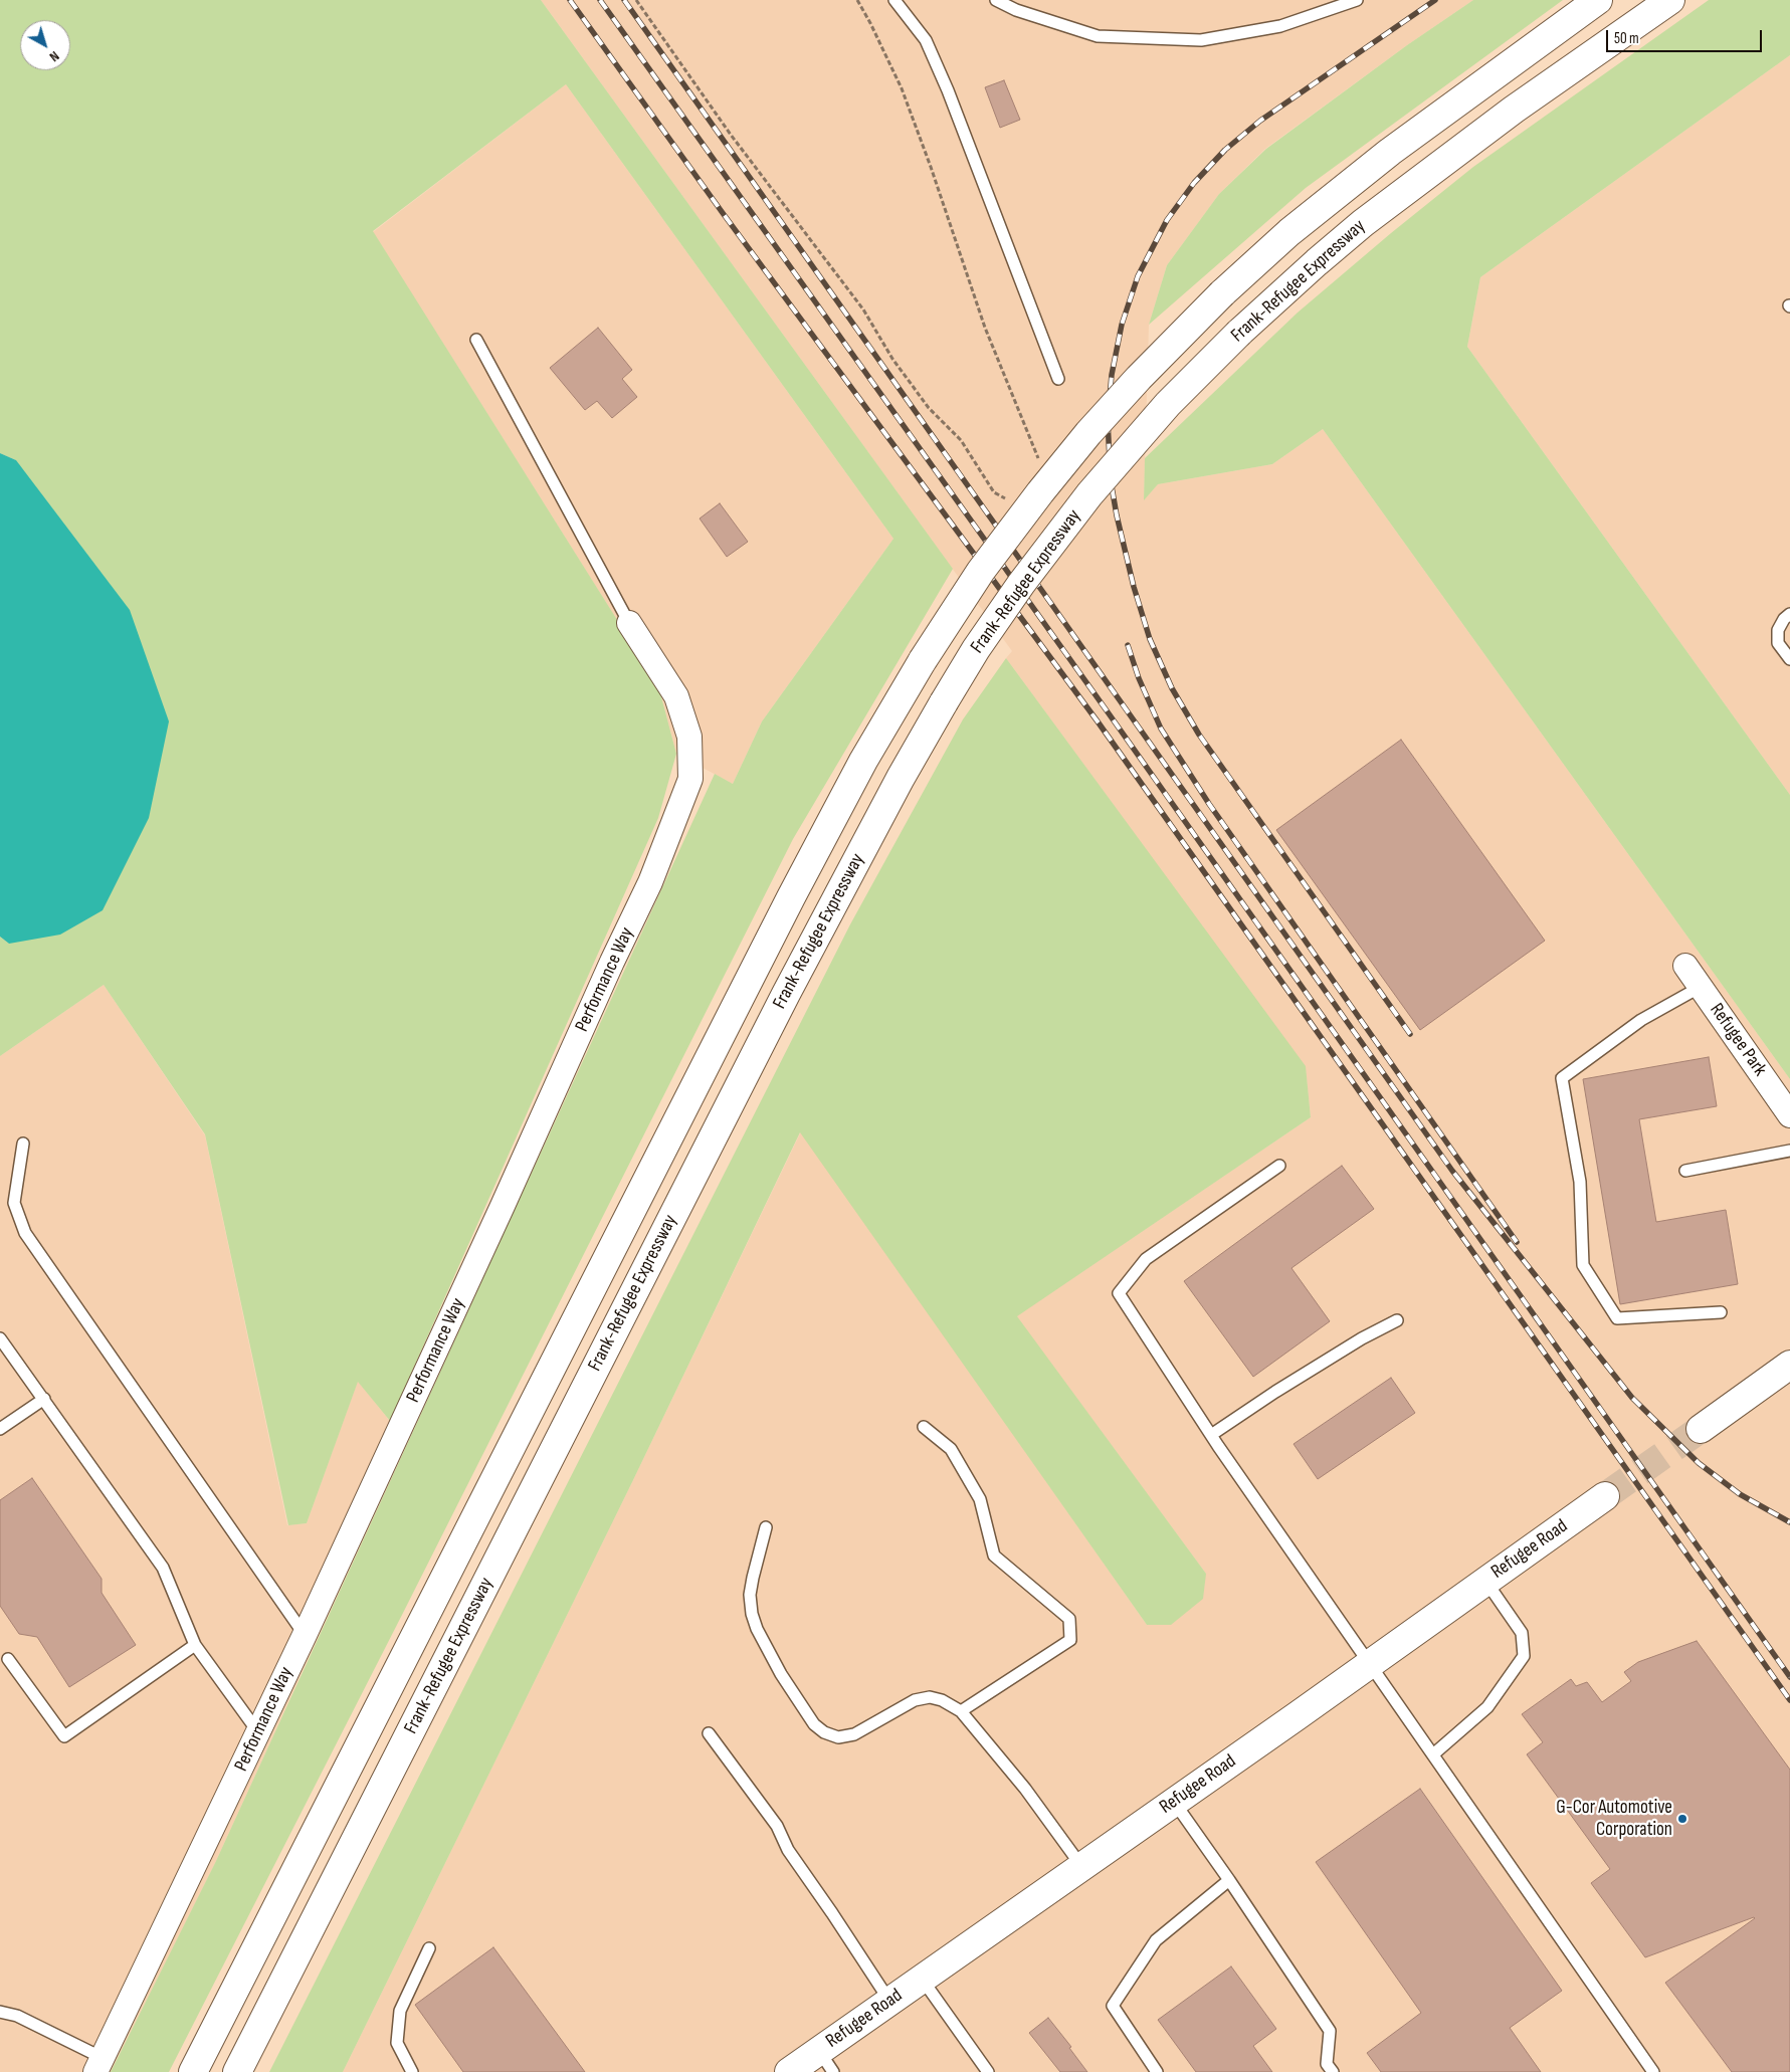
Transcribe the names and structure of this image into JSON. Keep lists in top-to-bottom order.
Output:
{
  "streets": {
    "main road": ["Frank-Refugee Expressway", "Refugee Road"],
    "street": ["Performance Way", "Refugee Park"]
  },
  "places": ["G-Cor Automotive Corporation"],
  "scale_bar": "50 m",
  "north": "bottom right"
}
